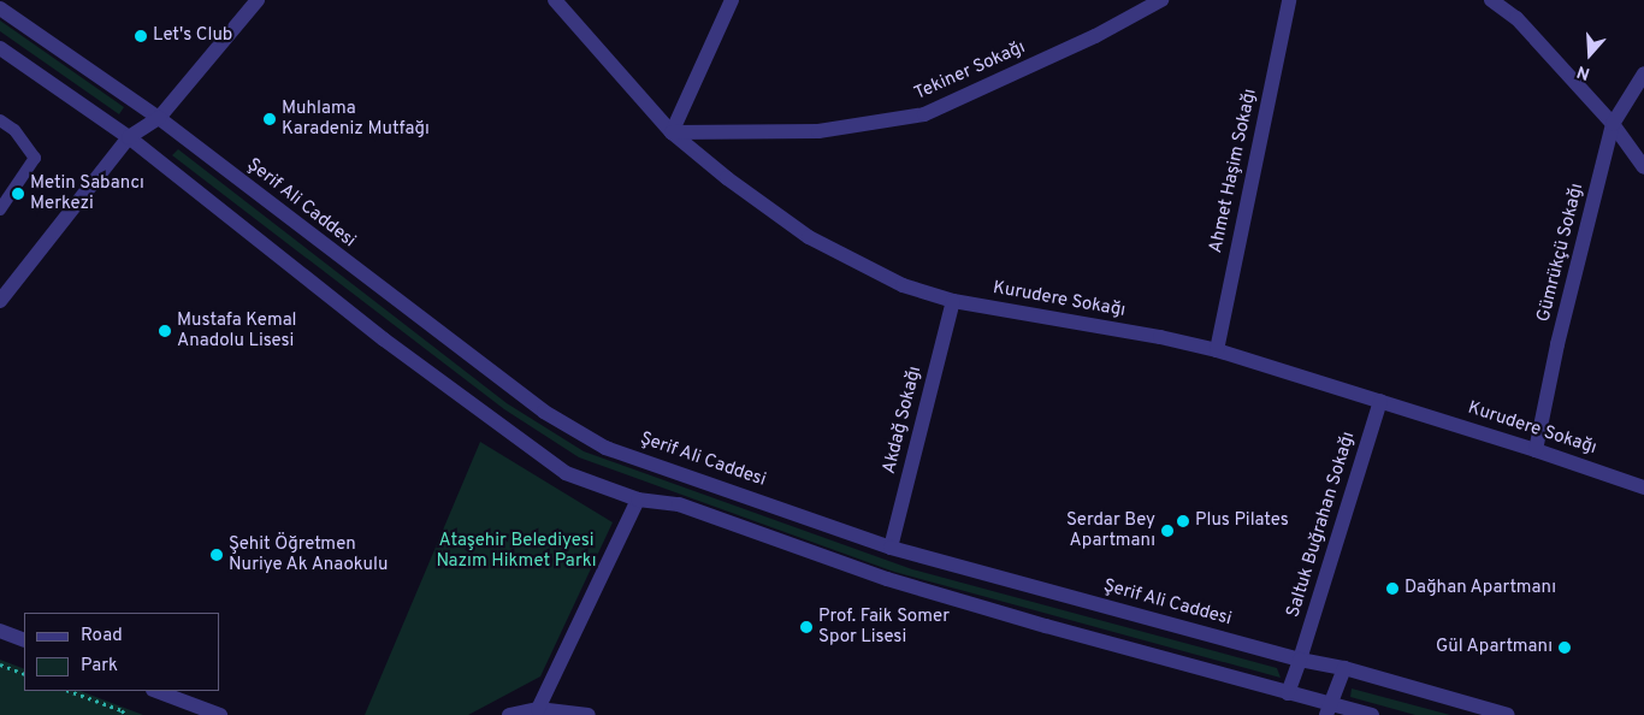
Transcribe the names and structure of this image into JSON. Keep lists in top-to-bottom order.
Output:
{
  "streets": {
    "street": [
      "Tekiner Sokağı",
      "Ahmet Haşim Sokağı",
      "Şerif Ali Caddesi",
      "Gümrükçü Sokağı",
      "Kurudere Sokağı",
      "Akdağ Sokağı",
      "Saltuk Buğrahan Sokağı"
    ]
  },
  "crossings": [
    ["Tekiner Sokağı", "Kurudere Sokağı"],
    ["Ahmet Haşim Sokağı", "Kurudere Sokağı"],
    ["Şerif Ali Caddesi", "Akdağ Sokağı"],
    ["Şerif Ali Caddesi", "Saltuk Buğrahan Sokağı"],
    ["Gümrükçü Sokağı", "Kurudere Sokağı"],
    ["Kurudere Sokağı", "Akdağ Sokağı"],
    ["Kurudere Sokağı", "Saltuk Buğrahan Sokağı"]
  ],
  "parks": ["Ataşehir Belediyesi Nazım Hikmet Parkı"],
  "places": [
    "Let's Club",
    "Muhlama Karadeniz Mutfağı",
    "Metin Sabancı Merkezi",
    "Mustafa Kemal Anadolu Lisesi",
    "Plus Pilates",
    "Serdar Bey Apartmanı",
    "Şehit Öğretmen Nuriye Ak Anaokulu",
    "Dağhan Apartmanı",
    "Prof. Faik Somer Spor Lisesi",
    "Gül Apartmanı"
  ],
  "legend": ["Road", "Park"],
  "north": "bottom"
}
